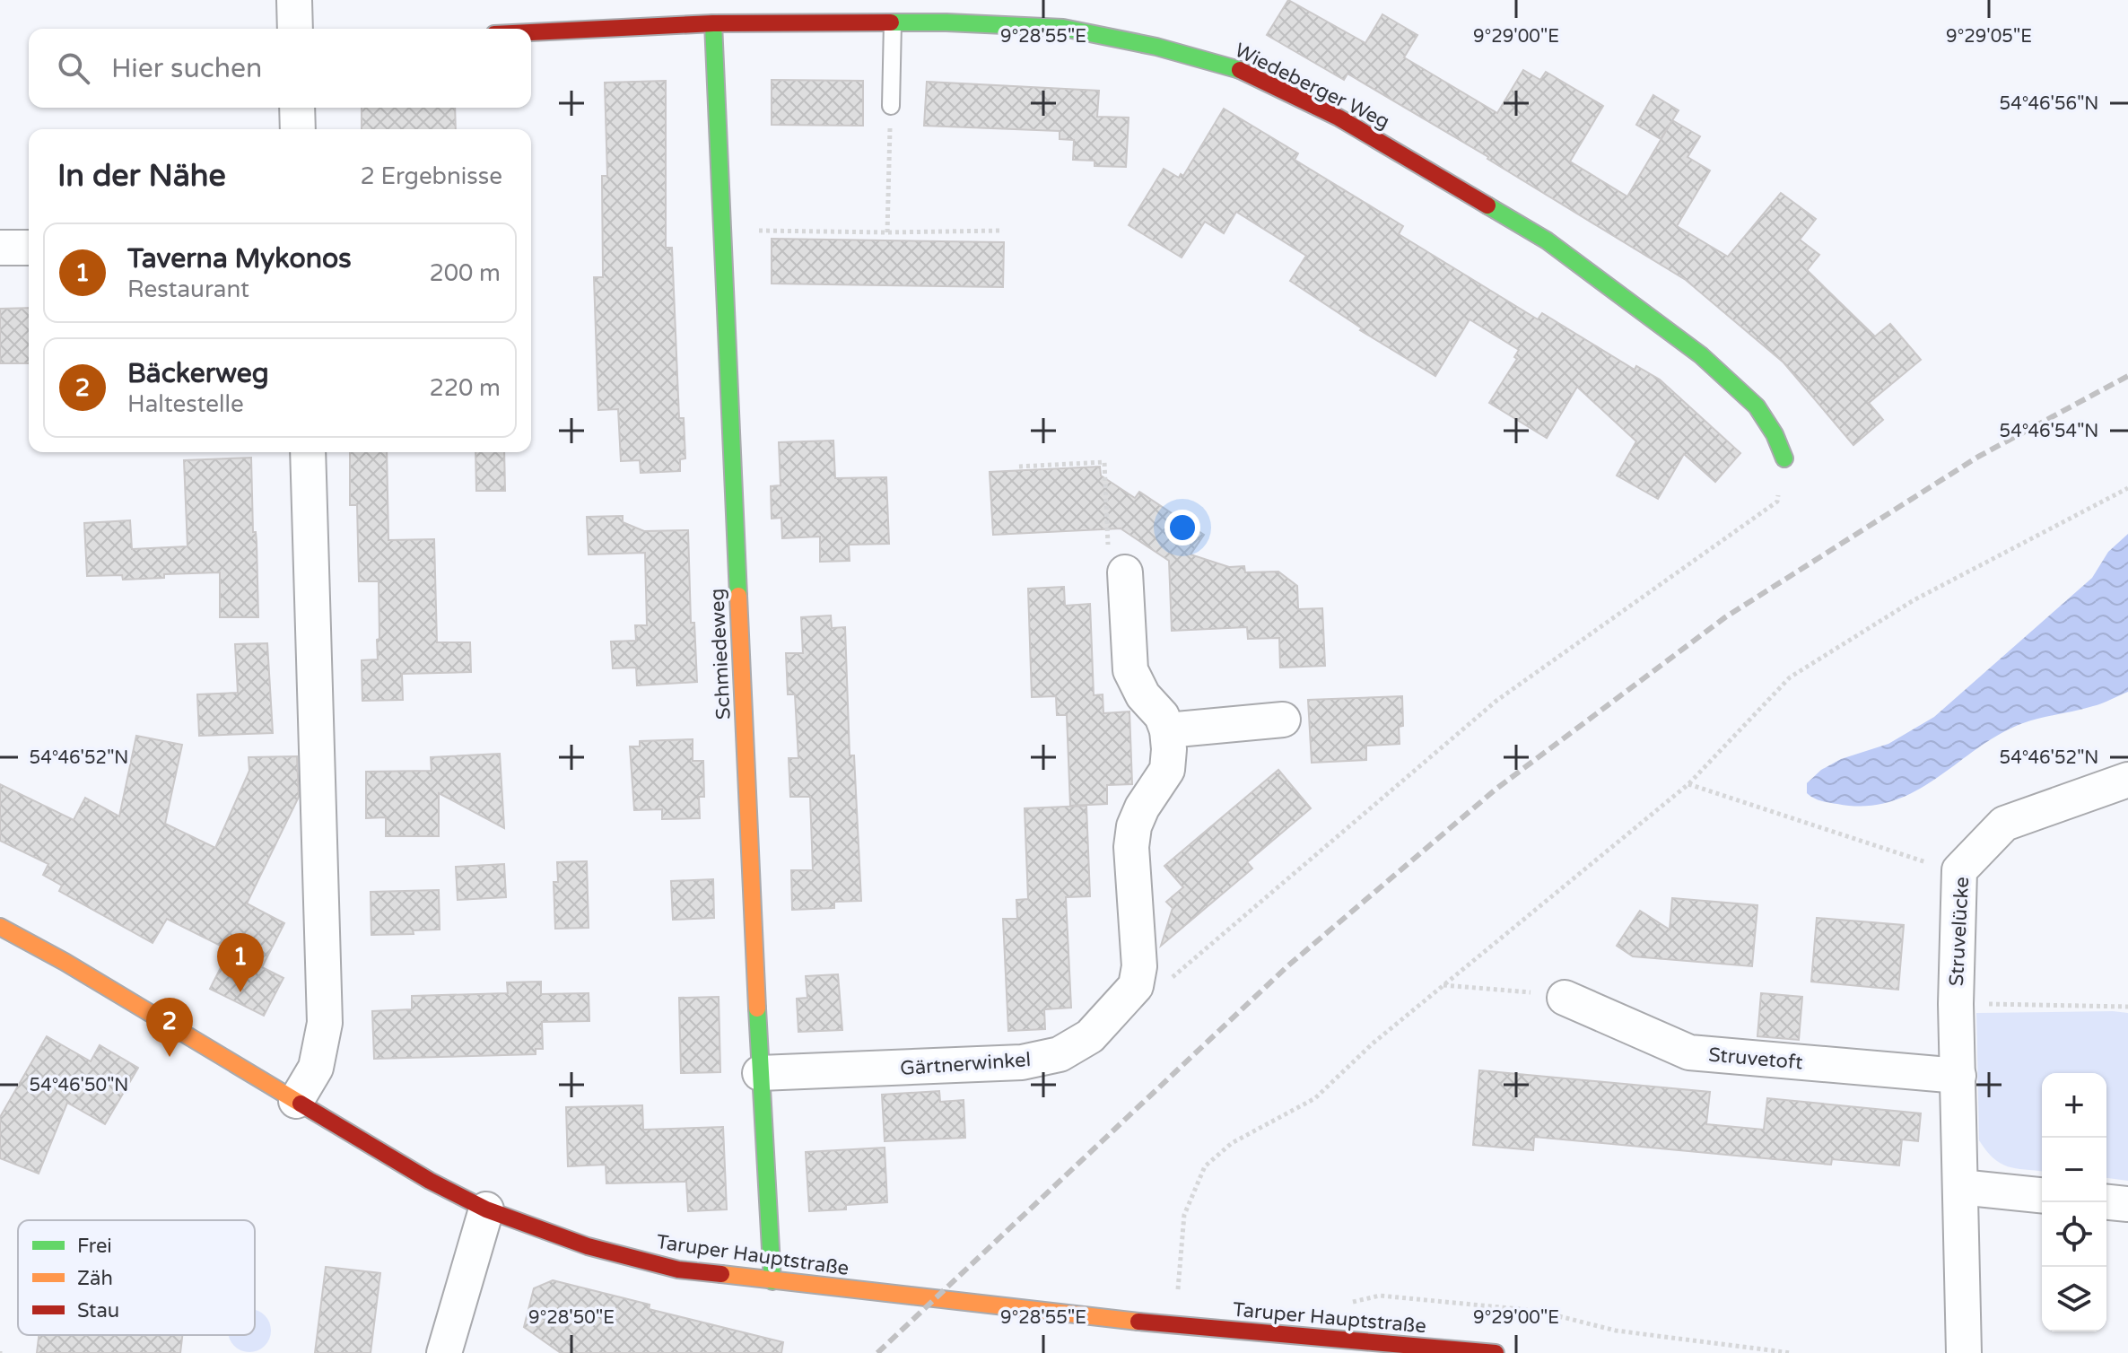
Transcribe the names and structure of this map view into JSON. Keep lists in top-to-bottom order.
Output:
{
  "streets": {
    "street": [
      "Wiedeberger Weg",
      "Schmiedeweg",
      "Struvelücke",
      "Struvetoft",
      "Gärtnerwinkel",
      "Taruper Hauptstraße"
    ]
  },
  "crossings": [
    ["Wiedeberger Weg", "Schmiedeweg"],
    ["Schmiedeweg", "Gärtnerwinkel"],
    ["Schmiedeweg", "Taruper Hauptstraße"],
    ["Struvelücke", "Struvetoft"]
  ],
  "legend": ["Frei", "Zäh", "Stau"],
  "page": {
    "search": "Hier suchen",
    "heading": ["In der Nähe", "2 Ergebnisse"],
    "list": [
      {
        "mark": "1",
        "name": "Taverna Mykonos",
        "note": "Restaurant",
        "value": "200 m"
      },
      {
        "mark": "2",
        "name": "Bäckerweg",
        "note": "Haltestelle",
        "value": "220 m"
      }
    ],
    "pins": ["1", "2"],
    "map_buttons": ["+", "−"]
  },
  "coordinates": [
    "9°28'55\"E",
    "9°29'00\"E",
    "9°29'05\"E",
    "54°46'56\"N",
    "54°46'54\"N",
    "54°46'52\"N",
    "54°46'50\"N",
    "9°28'50\"E"
  ]
}
